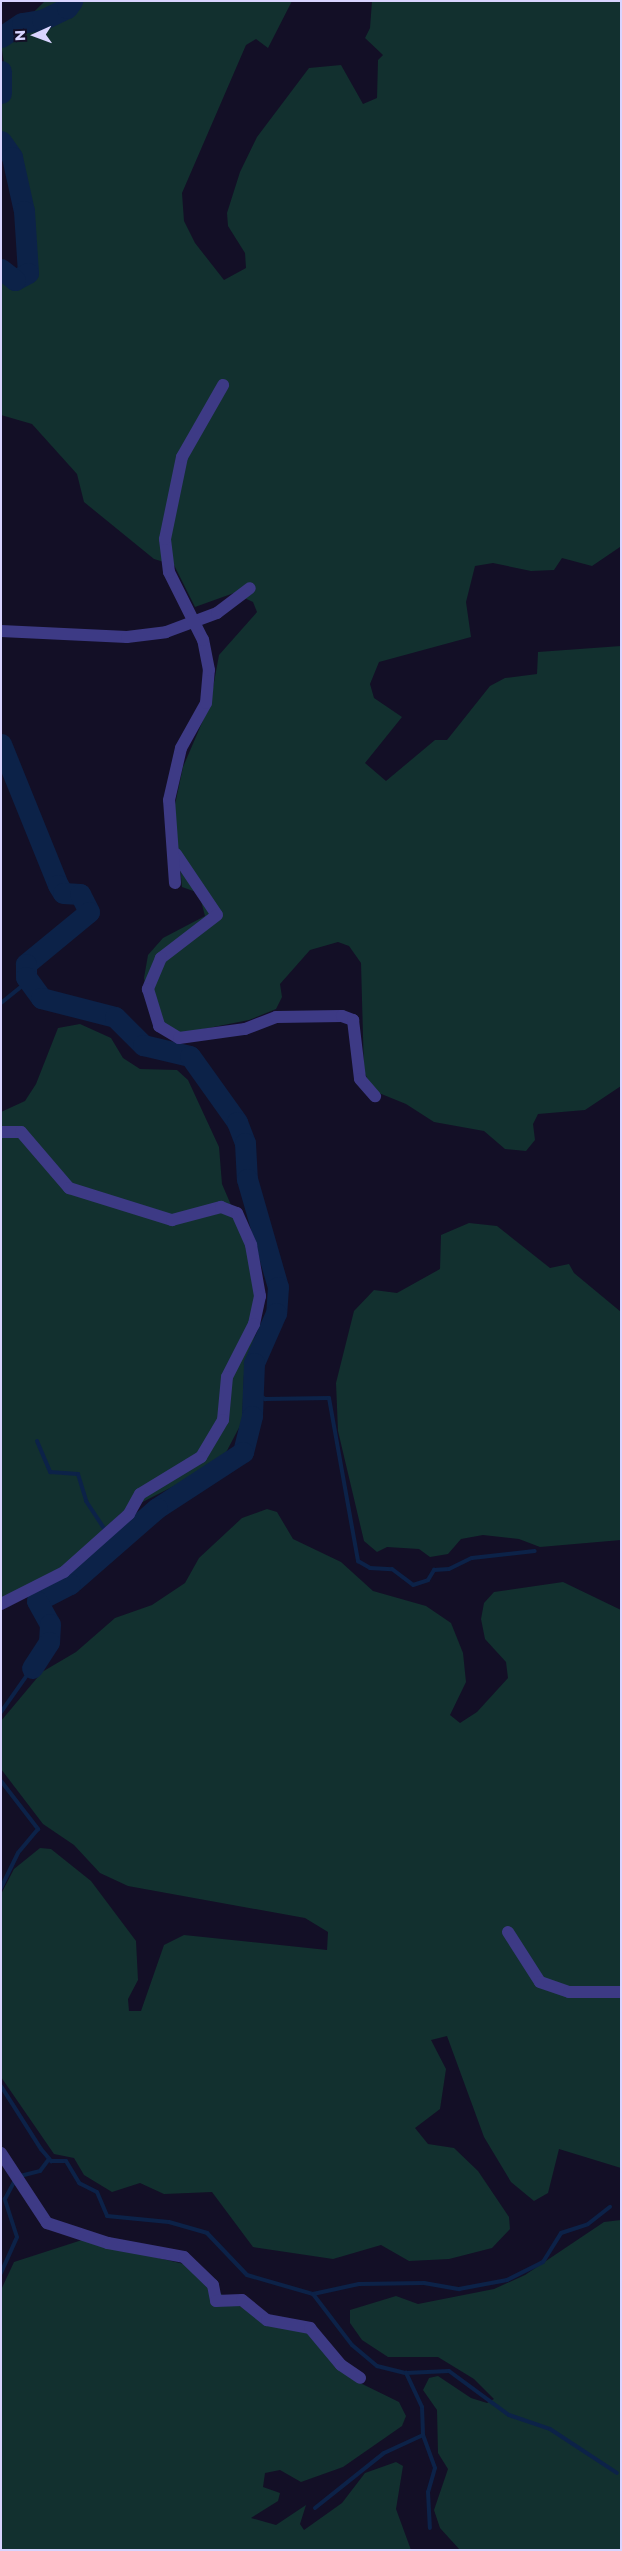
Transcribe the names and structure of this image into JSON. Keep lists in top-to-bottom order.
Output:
{
  "north": "left"
}
